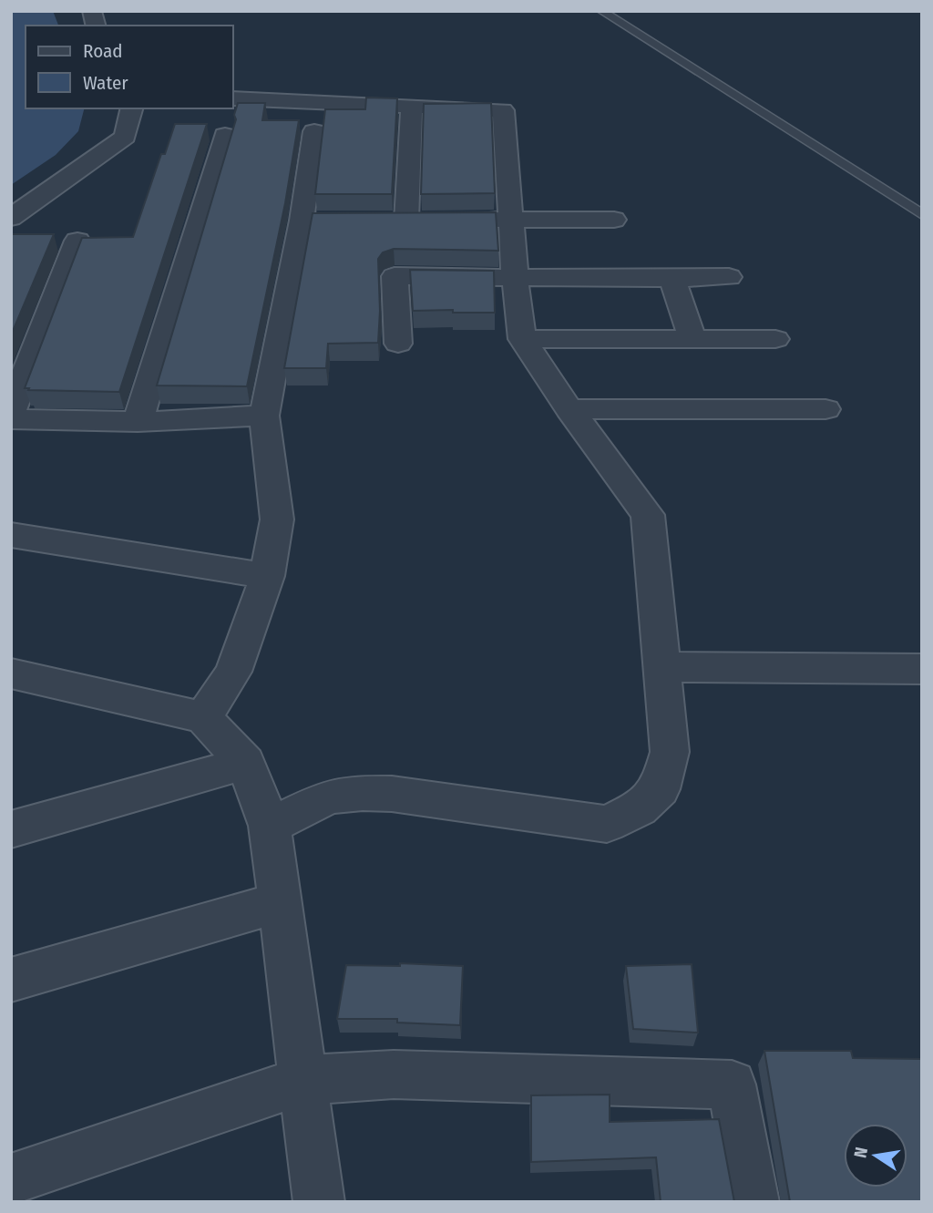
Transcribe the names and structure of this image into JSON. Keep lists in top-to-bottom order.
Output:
{
  "legend": ["Road", "Water"],
  "north": "left"
}
